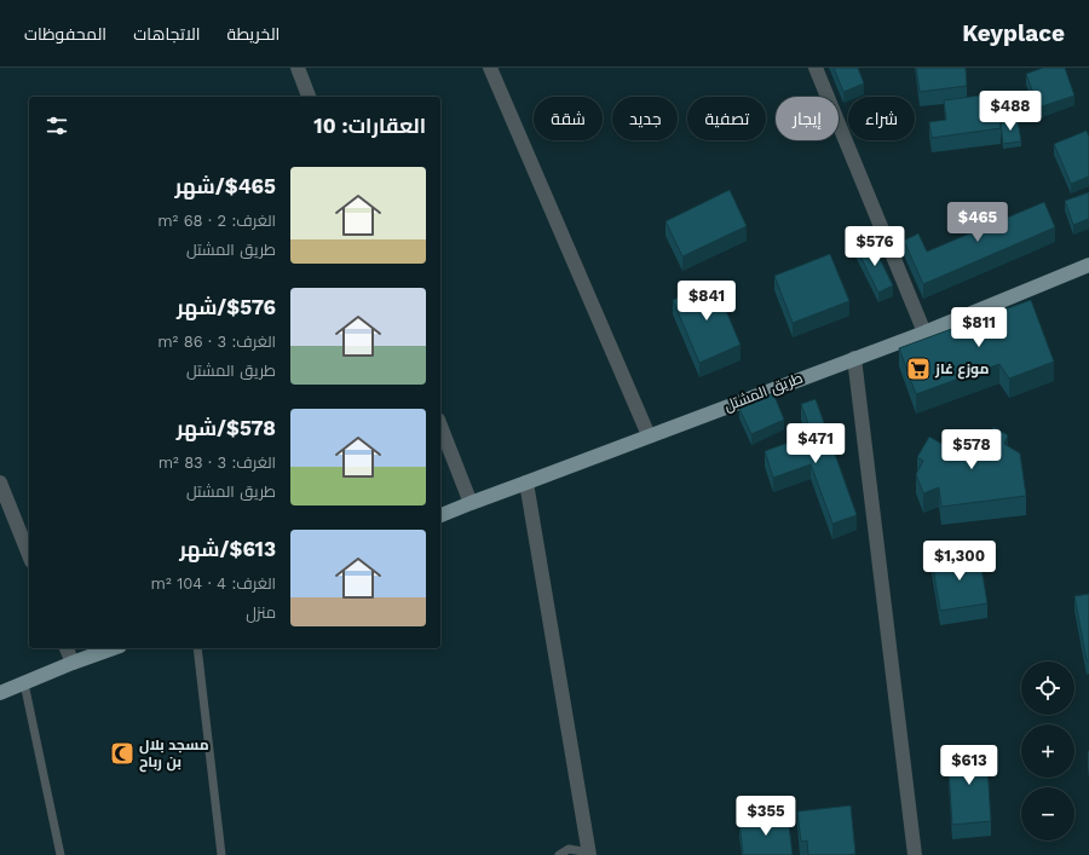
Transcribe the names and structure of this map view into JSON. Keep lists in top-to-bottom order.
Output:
{
  "streets": {
    "main road": ["طريق المشتل"]
  },
  "places": {
    "supermarket": ["موزع غاز"],
    "mosque": ["مسجد بلال بن رباح"]
  },
  "page": {
    "header": "Keyplace",
    "nav": ["الخريطة", "الاتجاهات", "المحفوظات"],
    "price": [
      "$488",
      "$465",
      "$576",
      "$841",
      "$811",
      "$471",
      "$578",
      "$1,300",
      "$613",
      "$355"
    ],
    "chip": [
      "شراء",
      "إيجار",
      "تصفية",
      "جديد",
      "شقة"
    ],
    "heading": "العقارات: 10",
    "list": [
      {
        "name": "$465/شهر",
        "note": "الغرف: 2 · 68 m² · طريق المشتل"
      },
      {
        "name": "$576/شهر",
        "note": "الغرف: 3 · 86 m² · طريق المشتل"
      },
      {
        "name": "$578/شهر",
        "note": "الغرف: 3 · 83 m² · طريق المشتل"
      },
      {
        "name": "$613/شهر",
        "note": "الغرف: 4 · 104 m² · منزل"
      }
    ],
    "map_buttons": ["+", "−"]
  }
}
